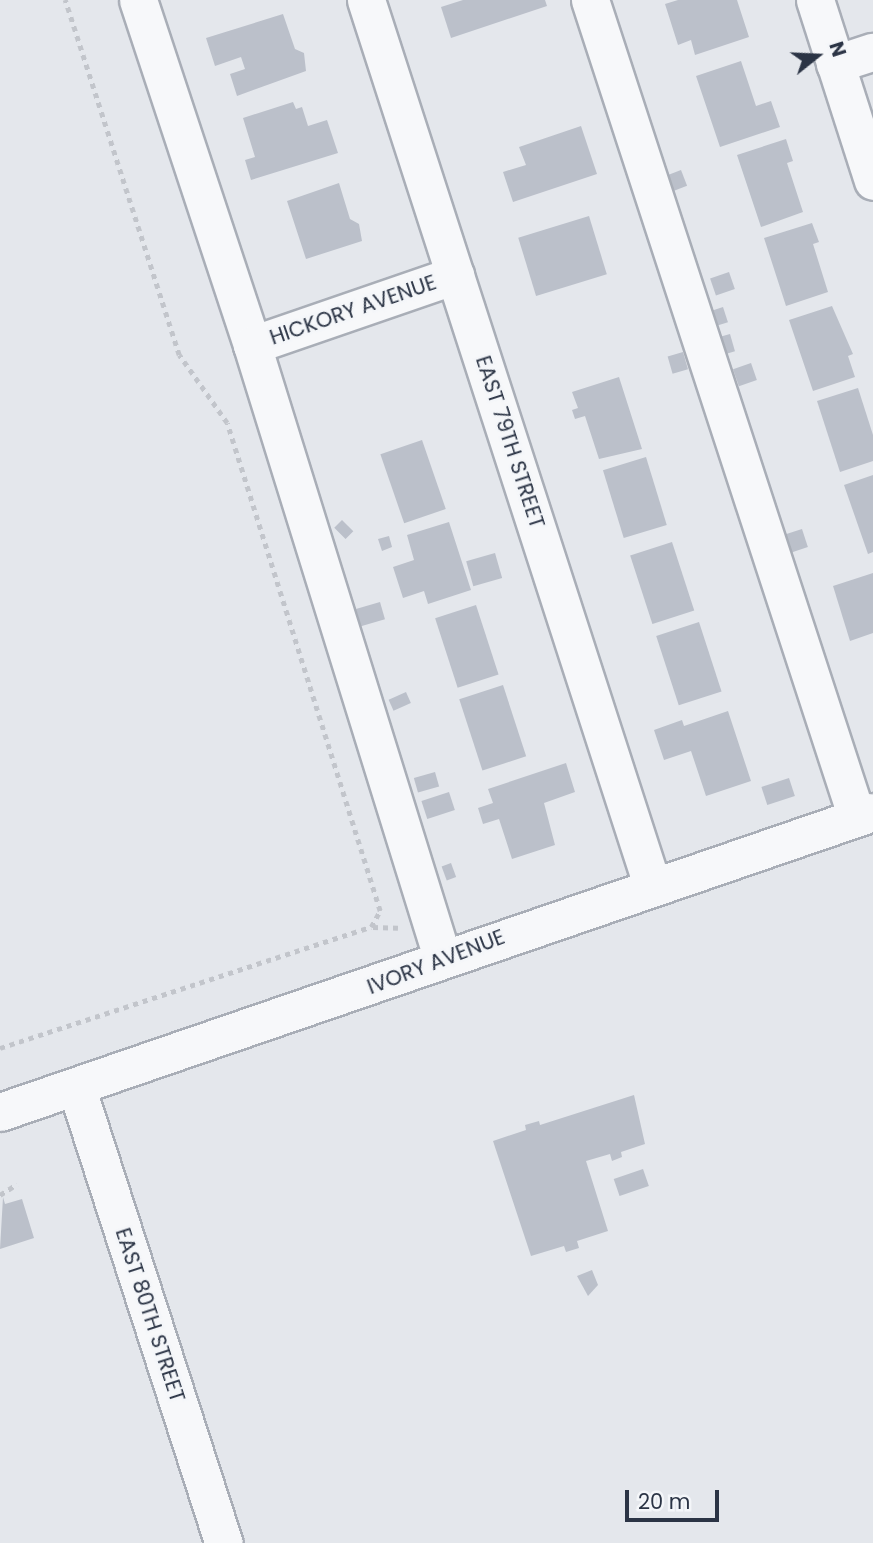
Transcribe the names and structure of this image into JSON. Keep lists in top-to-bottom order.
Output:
{
  "streets": {
    "street": [
      "HICKORY AVENUE",
      "EAST 79TH STREET",
      "IVORY AVENUE",
      "EAST 80TH STREET"
    ]
  },
  "crossings": [
    ["HICKORY AVENUE", "EAST 79TH STREET"],
    ["EAST 79TH STREET", "IVORY AVENUE"],
    ["IVORY AVENUE", "EAST 80TH STREET"]
  ],
  "scale_bar": "20 m",
  "north": "right"
}
